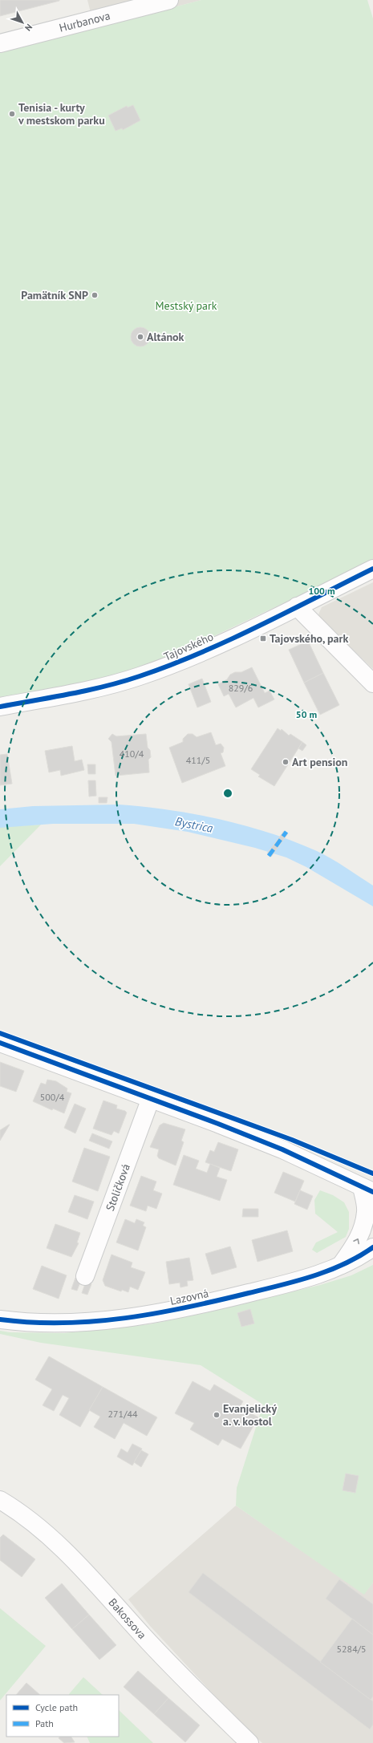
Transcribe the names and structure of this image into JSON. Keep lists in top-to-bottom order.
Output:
{
  "streets": {
    "street": [
      "Hurbanova",
      "Tajovského",
      "Stoličková",
      "Lazovná",
      "Bakossova"
    ]
  },
  "water": ["Bystrica"],
  "parks": ["Mestský park"],
  "places": {
    "other": [
      "Tenisia - kurty v mestskom parku",
      "Pamätník SNP",
      "Altánok",
      "Art pension",
      "Evanjelický a. v. kostol"
    ],
    "transit": ["Tajovského, park"]
  },
  "house_numbers": [
    "829/6",
    "410/4",
    "411/5",
    "500/4",
    "271/44",
    "5284/5"
  ],
  "legend": ["Cycle path", "Path"],
  "north": "bottom right",
  "rings": ["100 m", "50 m"]
}
